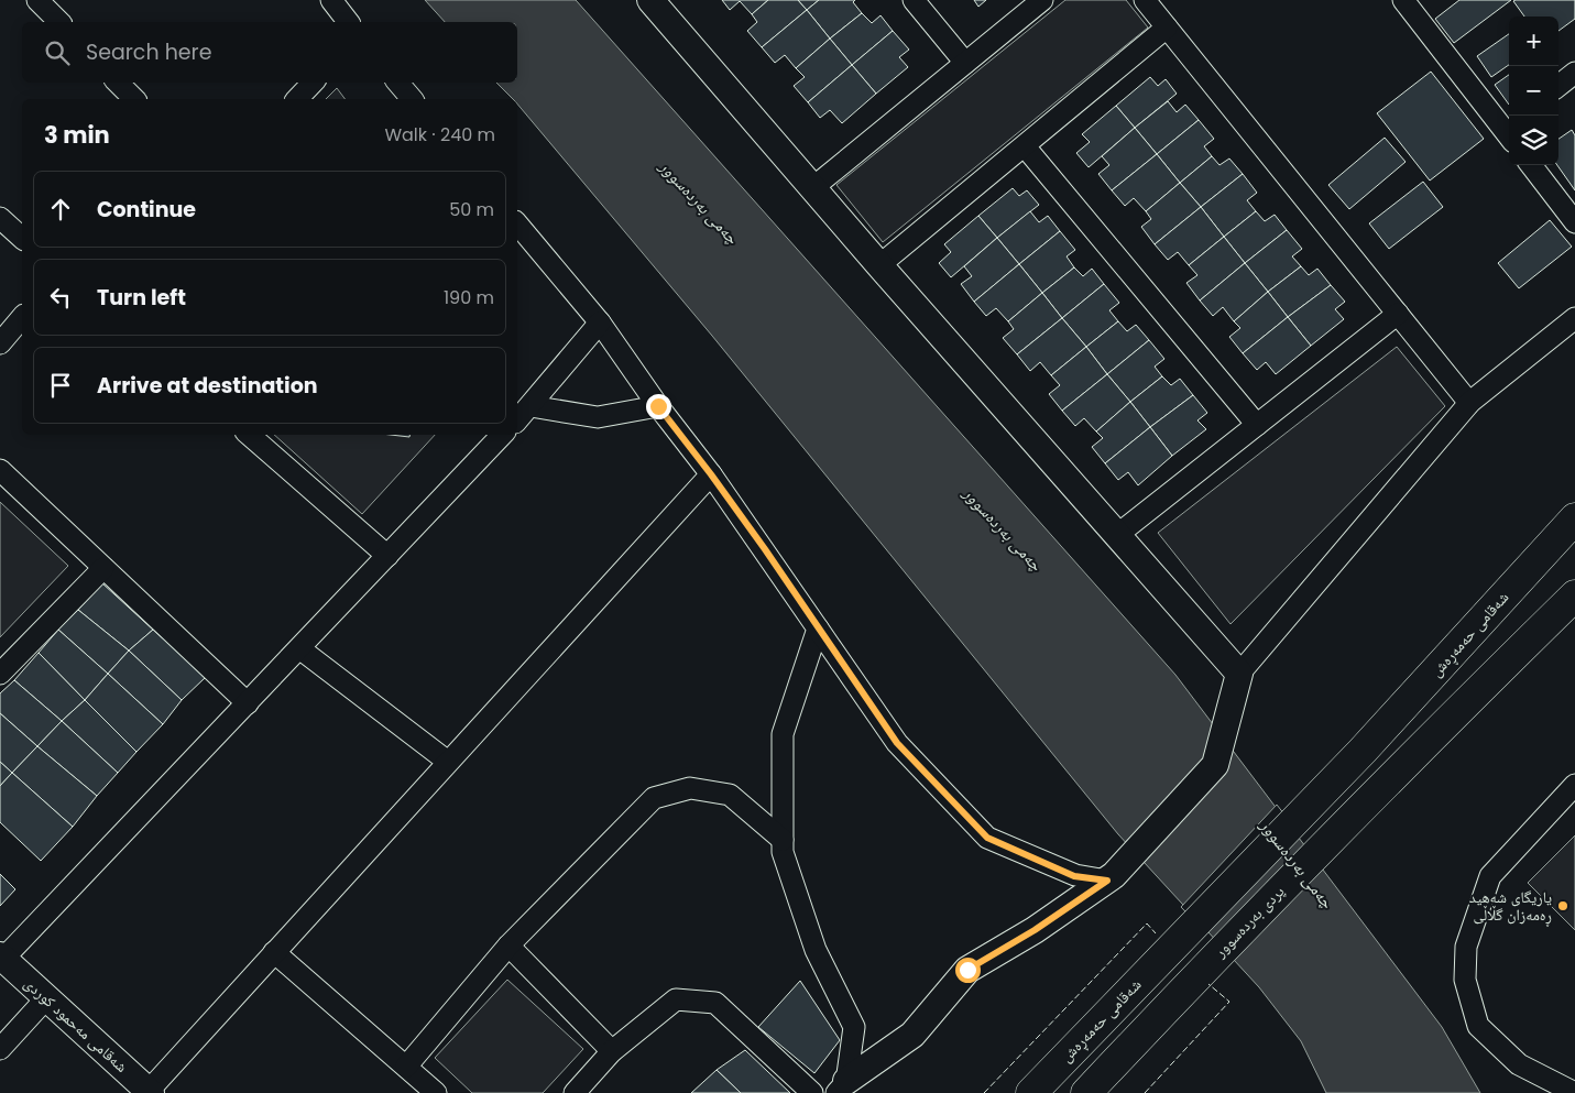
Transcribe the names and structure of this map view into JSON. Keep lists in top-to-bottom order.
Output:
{
  "streets": {
    "highway": ["شەقامی حەمەڕەش", "پردی بەردەسوور"],
    "street": ["شەقامی مەحمود کوردی"]
  },
  "water": ["چەمی بەردەسوور"],
  "places": ["یاریگای شەهید ڕەمەزان گڵاڵی"],
  "page": {
    "map_buttons": ["+", "−"],
    "search": "Search here",
    "heading": ["3 min", "Walk · 240 m"],
    "list": [
      ["Continue", "50 m"],
      ["Turn left", "190 m"],
      "Arrive at destination"
    ]
  }
}
